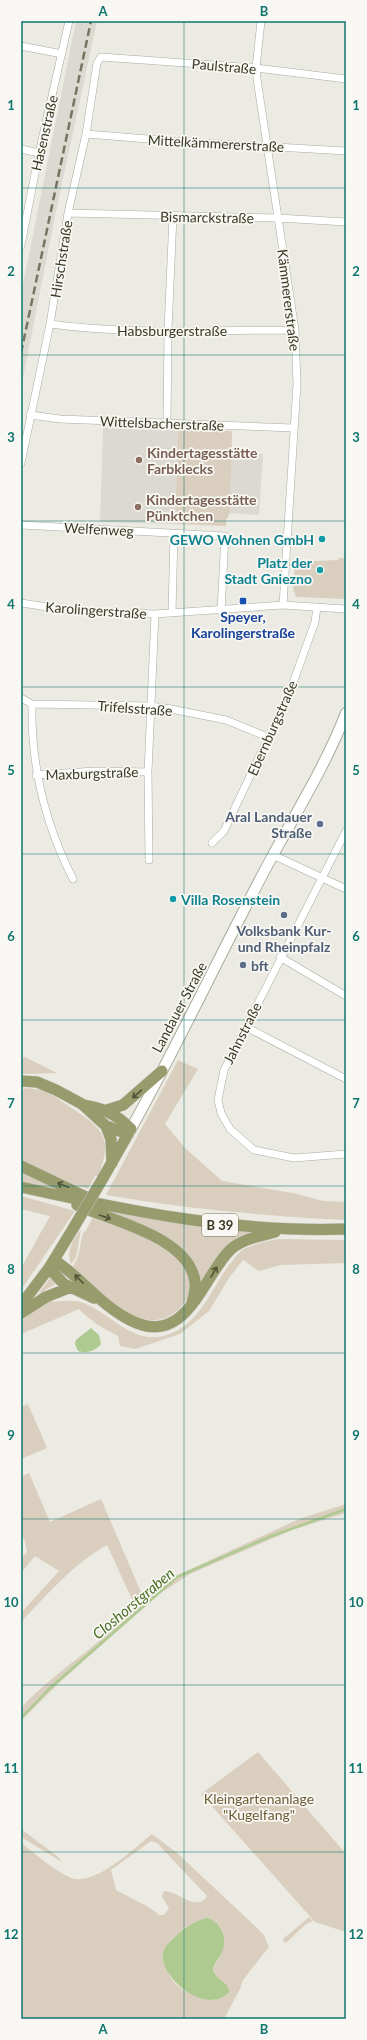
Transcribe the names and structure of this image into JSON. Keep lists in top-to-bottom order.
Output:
{
  "streets": {
    "main road": ["Landauer Straße", "B 39"],
    "street": [
      "Paulstraße",
      "Hasenstraße",
      "Mittelkämmererstraße",
      "Bismarckstraße",
      "Hirschstraße",
      "Kämmererstraße",
      "Habsburgerstraße",
      "Wittelsbacherstraße",
      "Welfenweg",
      "Karolingerstraße",
      "Trifelsstraße",
      "Ebernburgstraße",
      "Maxburgstraße",
      "Jahnstraße"
    ]
  },
  "crossings": [
    ["Paulstraße", "Hirschstraße"],
    ["Paulstraße", "Kämmererstraße"],
    ["Mittelkämmererstraße", "Hirschstraße"],
    ["Mittelkämmererstraße", "Kämmererstraße"],
    ["Bismarckstraße", "Hirschstraße"],
    ["Bismarckstraße", "Kämmererstraße"],
    ["Hirschstraße", "Habsburgerstraße"],
    ["Hirschstraße", "Wittelsbacherstraße"],
    ["Kämmererstraße", "Habsburgerstraße"],
    ["Kämmererstraße", "Wittelsbacherstraße"],
    ["Kämmererstraße", "Karolingerstraße"],
    ["Welfenweg", "Karolingerstraße"],
    ["Karolingerstraße", "Ebernburgstraße"],
    ["Trifelsstraße", "Ebernburgstraße"]
  ],
  "water": ["Closhorstgraben"],
  "parks": ["Kleingartenanlage \"Kugelfang\""],
  "places": {
    "other": [
      "Kindertagesstätte Farbklecks",
      "Kindertagesstätte Pünktchen",
      "GEWO Wohnen GmbH",
      "Platz der Stadt Gniezno",
      "Aral Landauer Straße",
      "Villa Rosenstein",
      "Volksbank Kur- und Rheinpfalz",
      "bft"
    ],
    "transit": ["Speyer, Karolingerstraße"]
  },
  "grid": {
    "columns": ["A", "B"],
    "rows": [
      "1",
      "2",
      "3",
      "4",
      "5",
      "6",
      "7",
      "8",
      "9",
      "10",
      "11",
      "12"
    ]
  }
}
